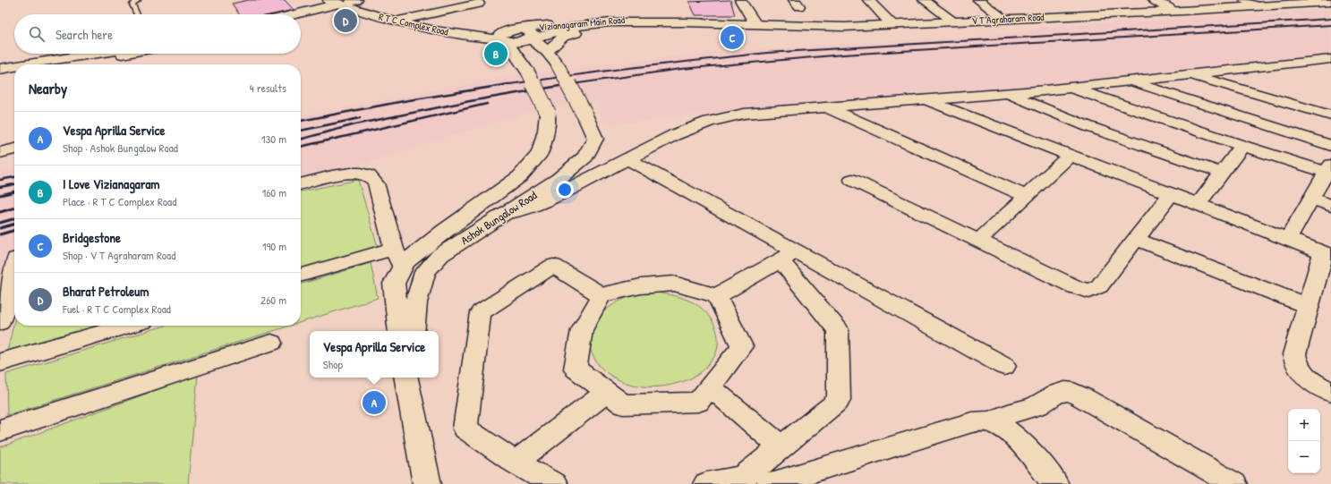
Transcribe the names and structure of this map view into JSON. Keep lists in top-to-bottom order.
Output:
{
  "streets": {
    "main road": ["V T Agraharam Road", "R T C Complex Road", "Ashok Bungalow Road"]
  },
  "page": {
    "pins": [
      "D",
      "C",
      "B",
      "A"
    ],
    "search": "Search here",
    "heading": ["Nearby", "4 results"],
    "list": [
      {
        "mark": "A",
        "name": "Vespa Aprilla Service",
        "note": "Shop · Ashok Bungalow Road",
        "value": "130 m"
      },
      {
        "mark": "B",
        "name": "I Love Vizianagaram",
        "note": "Place · R T C Complex Road",
        "value": "160 m"
      },
      {
        "mark": "C",
        "name": "Bridgestone",
        "note": "Shop · V T Agraharam Road",
        "value": "190 m"
      },
      {
        "mark": "D",
        "name": "Bharat Petroleum",
        "note": "Fuel · R T C Complex Road",
        "value": "260 m"
      }
    ],
    "popup": ["Vespa Aprilla Service", "Shop"],
    "map_buttons": ["+", "−"]
  }
}
